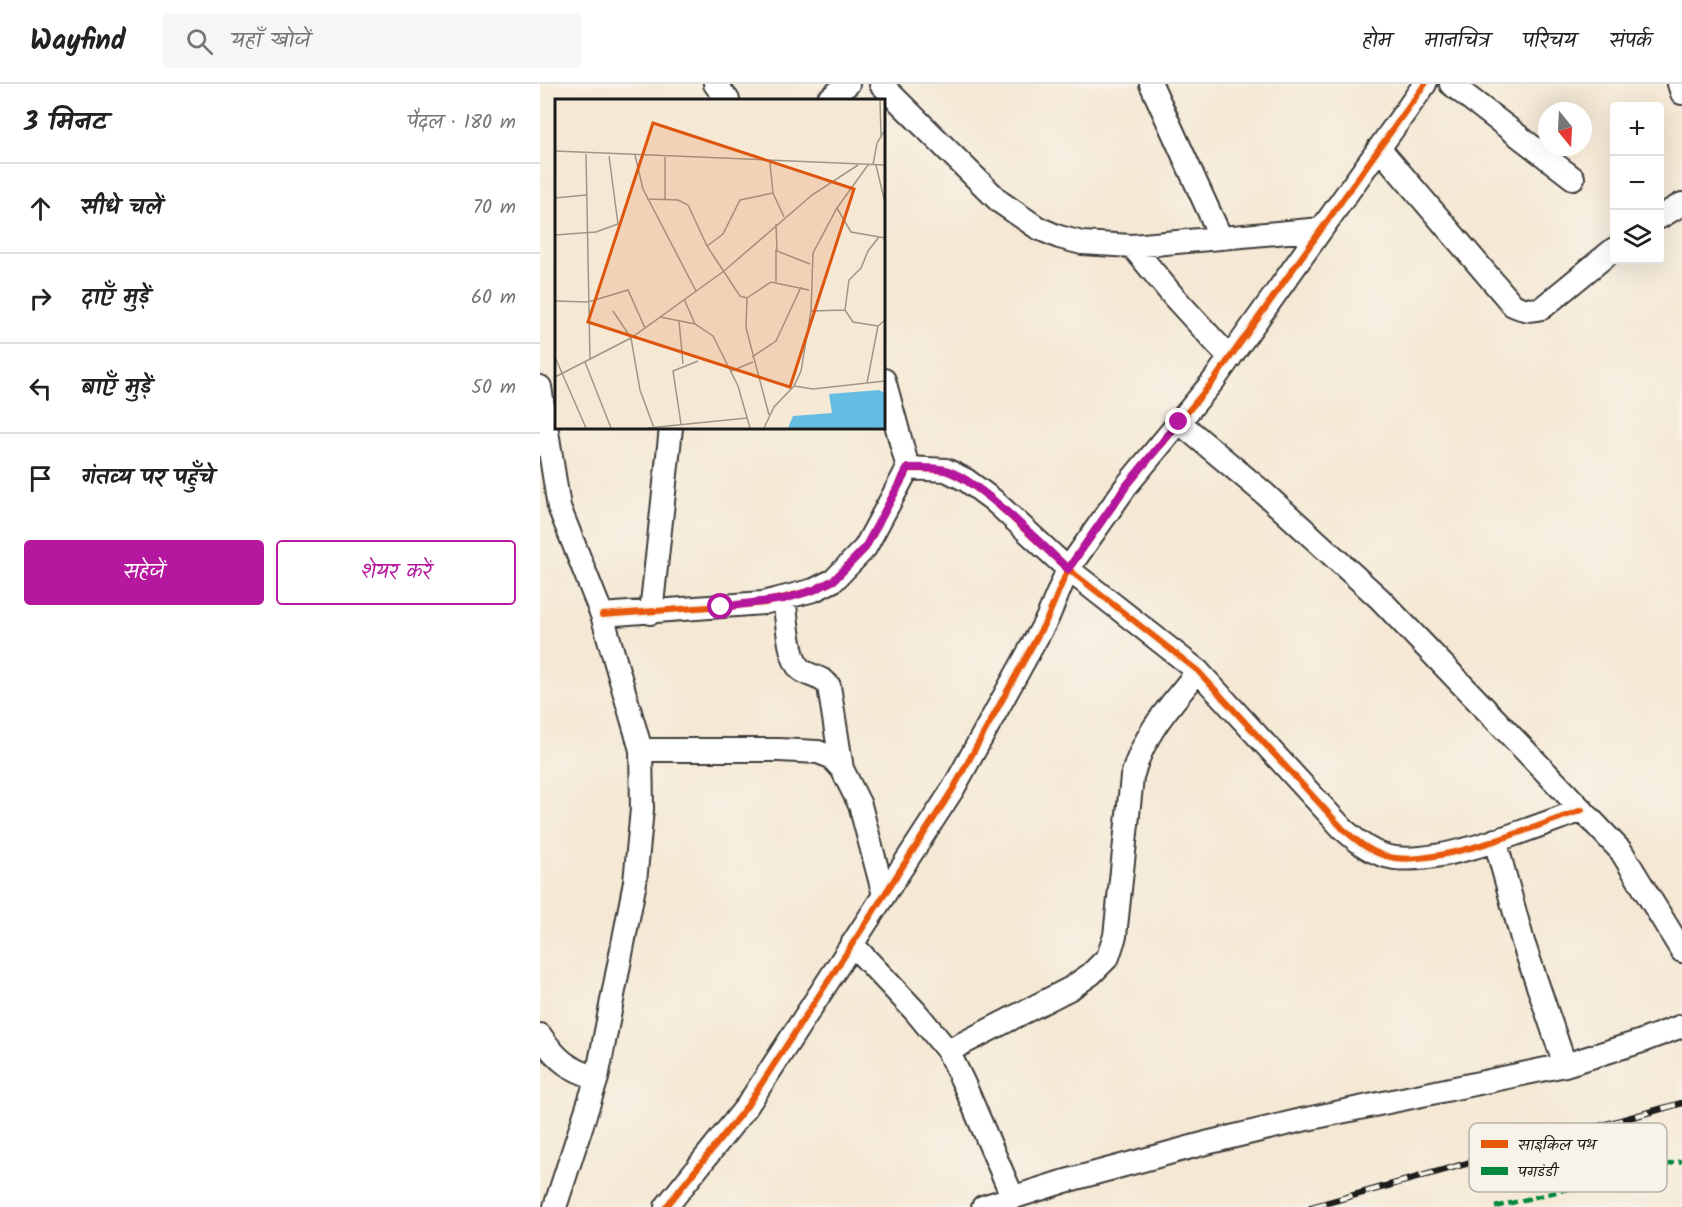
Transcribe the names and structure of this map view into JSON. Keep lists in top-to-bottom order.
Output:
{
  "legend": ["साइकिल पथ", "पगडंडी"],
  "north": "bottom",
  "page": {
    "header": "Wayfind",
    "search": "यहाँ खोजें",
    "nav": [
      "होम",
      "मानचित्र",
      "परिचय",
      "संपर्क"
    ],
    "heading": ["3 मिनट", "पैदल · 180 m"],
    "map_buttons": ["+", "−"],
    "list": [
      ["सीधे चलें", "70 m"],
      ["दाएँ मुड़ें", "60 m"],
      ["बाएँ मुड़ें", "50 m"],
      "गंतव्य पर पहुँचे"
    ],
    "buttons": ["सहेजें", "शेयर करें"]
  }
}
